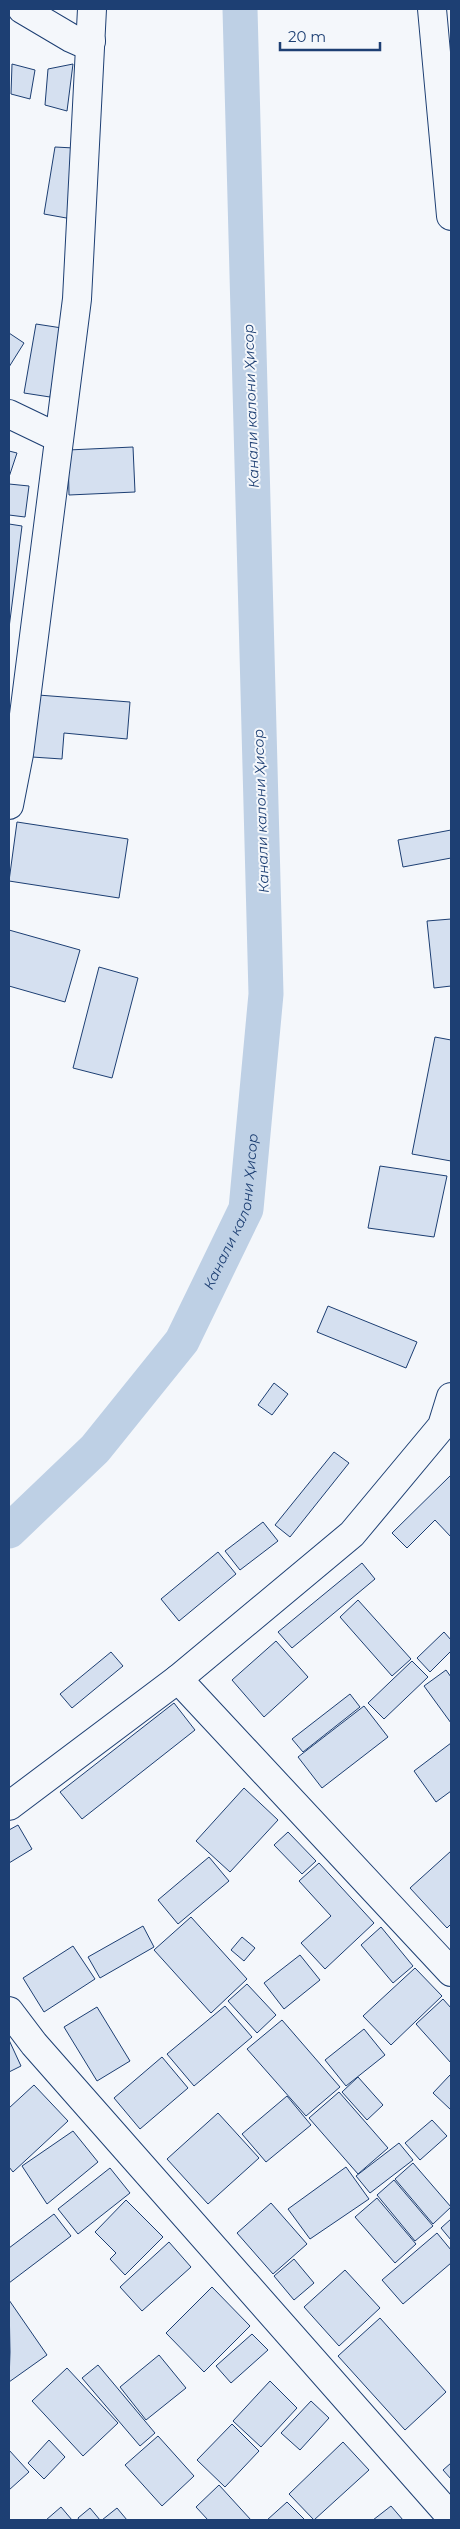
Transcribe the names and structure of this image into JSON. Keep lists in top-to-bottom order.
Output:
{
  "water": ["Канали калони Ҳисор"],
  "scale_bar": "20 m"
}
